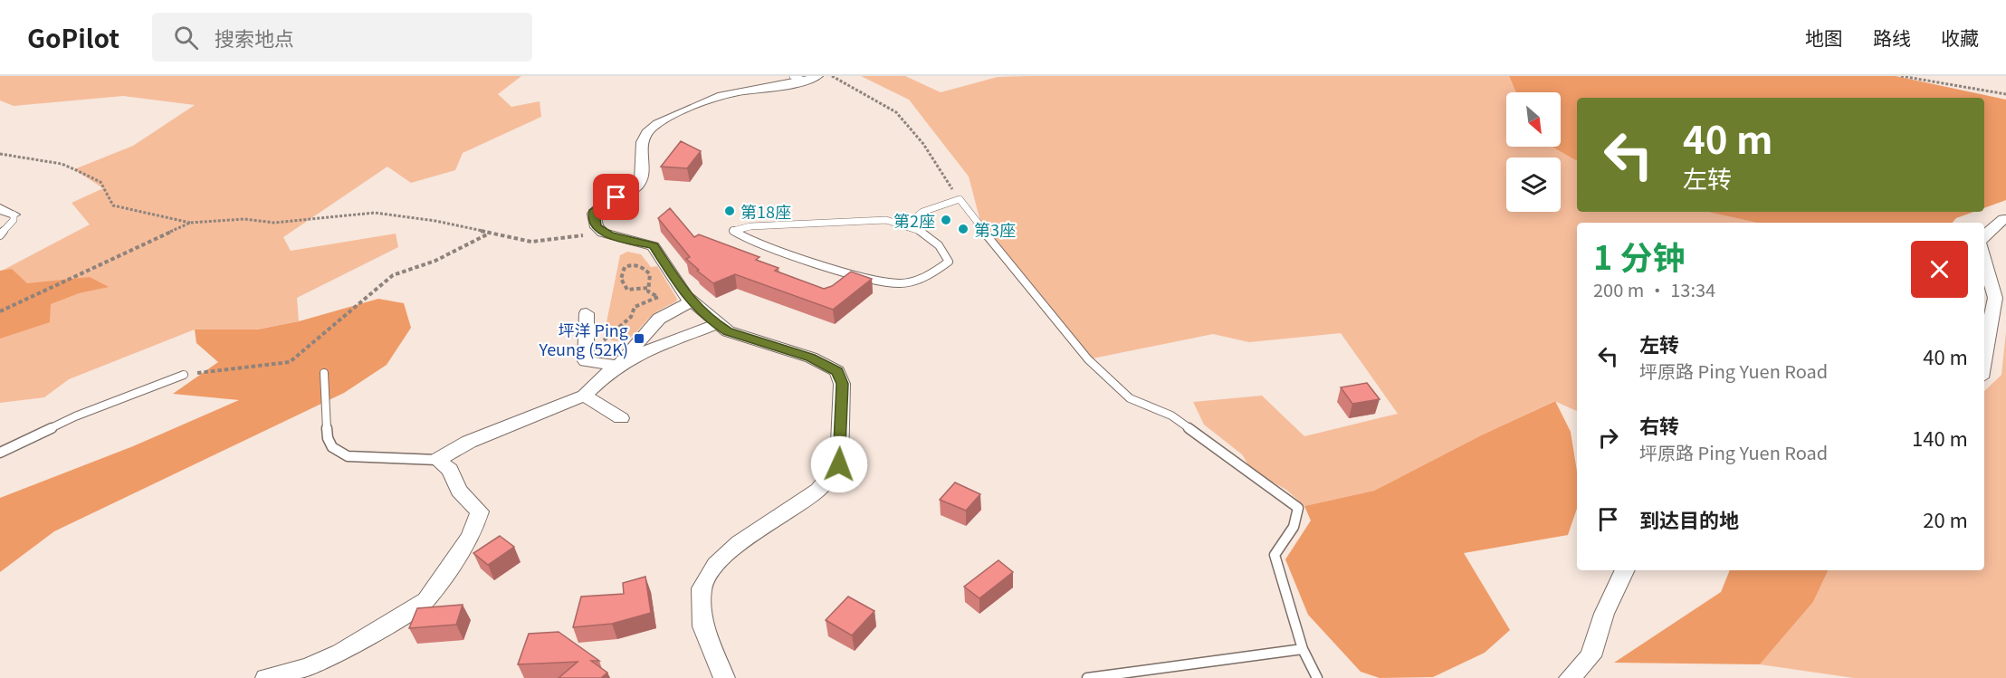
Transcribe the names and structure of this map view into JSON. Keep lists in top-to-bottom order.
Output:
{
  "places": {
    "other": ["第18座", "第2座", "第3座"],
    "transit": ["坪洋 Ping Yeung (52K)"]
  },
  "north": "bottom right",
  "page": {
    "header": "GoPilot",
    "search": "搜索地点",
    "nav": ["地图", "路线", "收藏"],
    "turn": ["40 m", "左转"],
    "heading": ["1 分钟", "200 m · 13:34"],
    "list": [
      {
        "name": "左转",
        "note": "坪原路 Ping Yuen Road",
        "value": "40 m"
      },
      {
        "name": "右转",
        "note": "坪原路 Ping Yuen Road",
        "value": "140 m"
      },
      {
        "name": "到达目的地",
        "value": "20 m"
      }
    ]
  }
}
